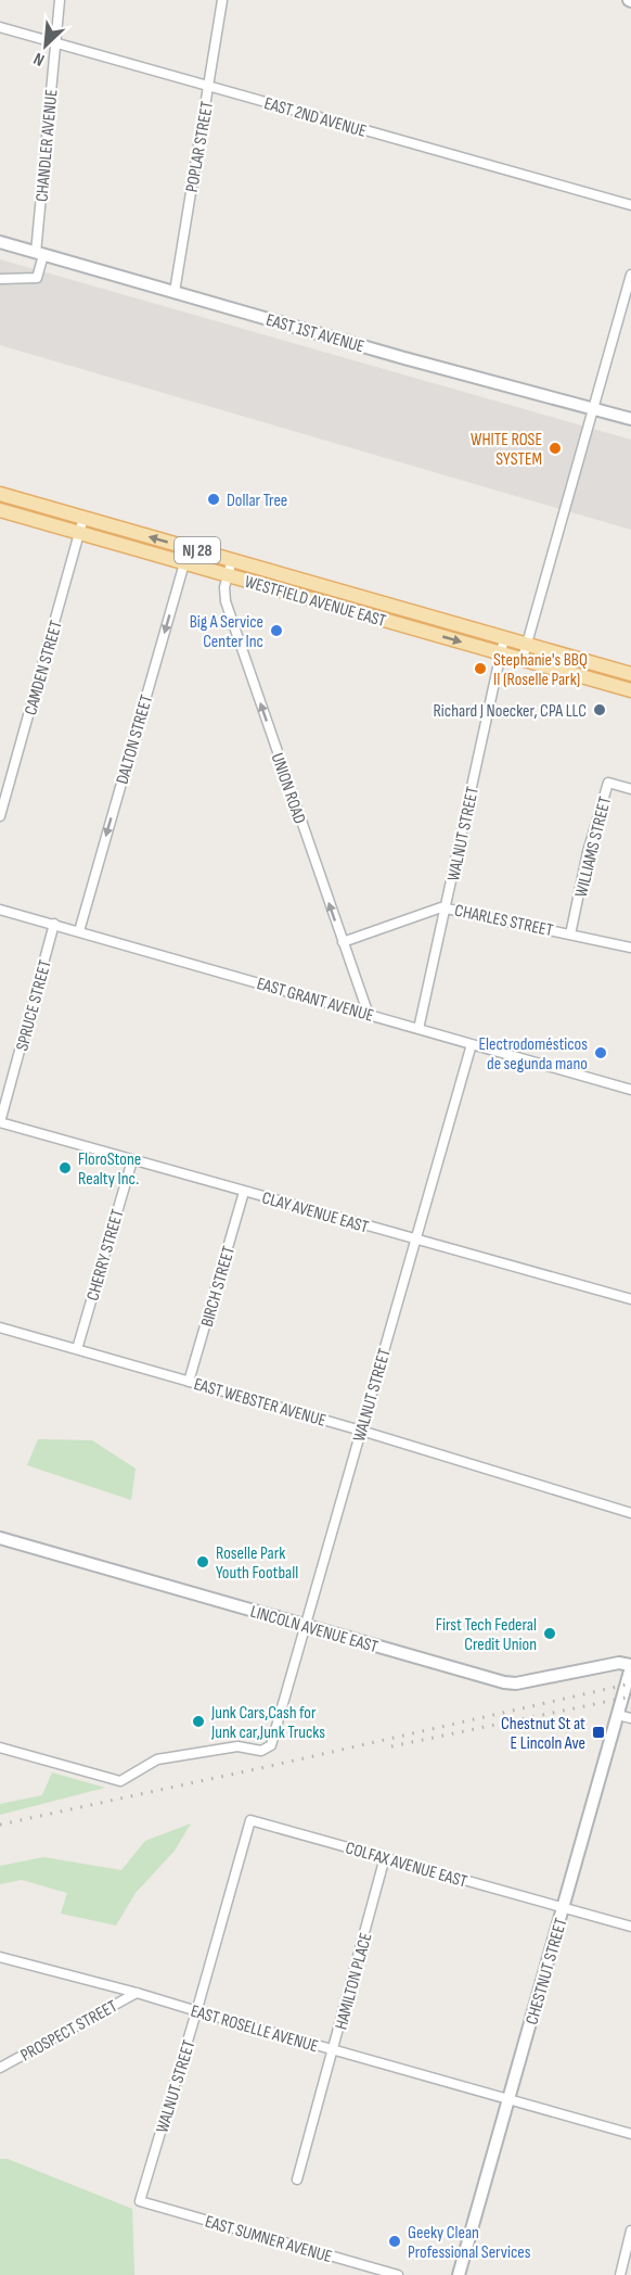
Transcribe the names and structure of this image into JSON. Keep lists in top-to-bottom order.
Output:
{
  "streets": {
    "main road": ["NJ 28", "WESTFIELD AVENUE EAST"],
    "street": [
      "EAST 2ND AVENUE",
      "CHANDLER AVENUE",
      "POPLAR STREET",
      "EAST 1ST AVENUE",
      "CAMDEN STREET",
      "DALTON STREET",
      "UNION ROAD",
      "WALNUT STREET",
      "WILLIAMS STREET",
      "CHARLES STREET",
      "EAST GRANT AVENUE",
      "SPRUCE STREET",
      "CLAY AVENUE EAST",
      "CHERRY STREET",
      "BIRCH STREET",
      "EAST WEBSTER AVENUE",
      "LINCOLN AVENUE EAST",
      "COLFAX AVENUE EAST",
      "CHESTNUT STREET",
      "HAMILTON PLACE",
      "EAST ROSELLE AVENUE",
      "PROSPECT STREET",
      "EAST SUMNER AVENUE"
    ]
  },
  "crossings": [
    ["EAST 2ND AVENUE", "CHANDLER AVENUE"],
    ["EAST 2ND AVENUE", "POPLAR STREET"],
    ["CHANDLER AVENUE", "EAST 1ST AVENUE"],
    ["POPLAR STREET", "EAST 1ST AVENUE"],
    ["WESTFIELD AVENUE EAST", "CAMDEN STREET"],
    ["WESTFIELD AVENUE EAST", "DALTON STREET"],
    ["WESTFIELD AVENUE EAST", "UNION ROAD"],
    ["WESTFIELD AVENUE EAST", "WALNUT STREET"],
    ["DALTON STREET", "EAST GRANT AVENUE"],
    ["UNION ROAD", "CHARLES STREET"],
    ["UNION ROAD", "EAST GRANT AVENUE"],
    ["WALNUT STREET", "CHARLES STREET"],
    ["WALNUT STREET", "EAST GRANT AVENUE"],
    ["WALNUT STREET", "CLAY AVENUE EAST"],
    ["WALNUT STREET", "EAST WEBSTER AVENUE"],
    ["WALNUT STREET", "LINCOLN AVENUE EAST"],
    ["WALNUT STREET", "COLFAX AVENUE EAST"],
    ["WALNUT STREET", "EAST ROSELLE AVENUE"],
    ["WALNUT STREET", "EAST SUMNER AVENUE"],
    ["WILLIAMS STREET", "CHARLES STREET"],
    ["EAST GRANT AVENUE", "SPRUCE STREET"],
    ["SPRUCE STREET", "CLAY AVENUE EAST"],
    ["CLAY AVENUE EAST", "CHERRY STREET"],
    ["CLAY AVENUE EAST", "BIRCH STREET"],
    ["CHERRY STREET", "EAST WEBSTER AVENUE"],
    ["BIRCH STREET", "EAST WEBSTER AVENUE"],
    ["LINCOLN AVENUE EAST", "CHESTNUT STREET"],
    ["COLFAX AVENUE EAST", "CHESTNUT STREET"],
    ["COLFAX AVENUE EAST", "HAMILTON PLACE"],
    ["CHESTNUT STREET", "EAST ROSELLE AVENUE"],
    ["HAMILTON PLACE", "EAST ROSELLE AVENUE"],
    ["EAST ROSELLE AVENUE", "PROSPECT STREET"]
  ],
  "one_way": ["DALTON STREET", "UNION ROAD"],
  "places": {
    "other": [
      "WHITE ROSE SYSTEM",
      "Dollar Tree",
      "Big A Service Center Inc",
      "Stephanie's BBQ II (Roselle Park)",
      "Richard J Noecker, CPA LLC",
      "Electrodomésticos de segunda mano",
      "FloroStone Realty Inc.",
      "Roselle Park Youth Football",
      "First Tech Federal Credit Union",
      "Junk Cars,Cash for Junk car,Junk Trucks",
      "Geeky Clean Professional Services"
    ],
    "transit": ["Chestnut St at E Lincoln Ave"]
  },
  "north": "bottom left"
}
